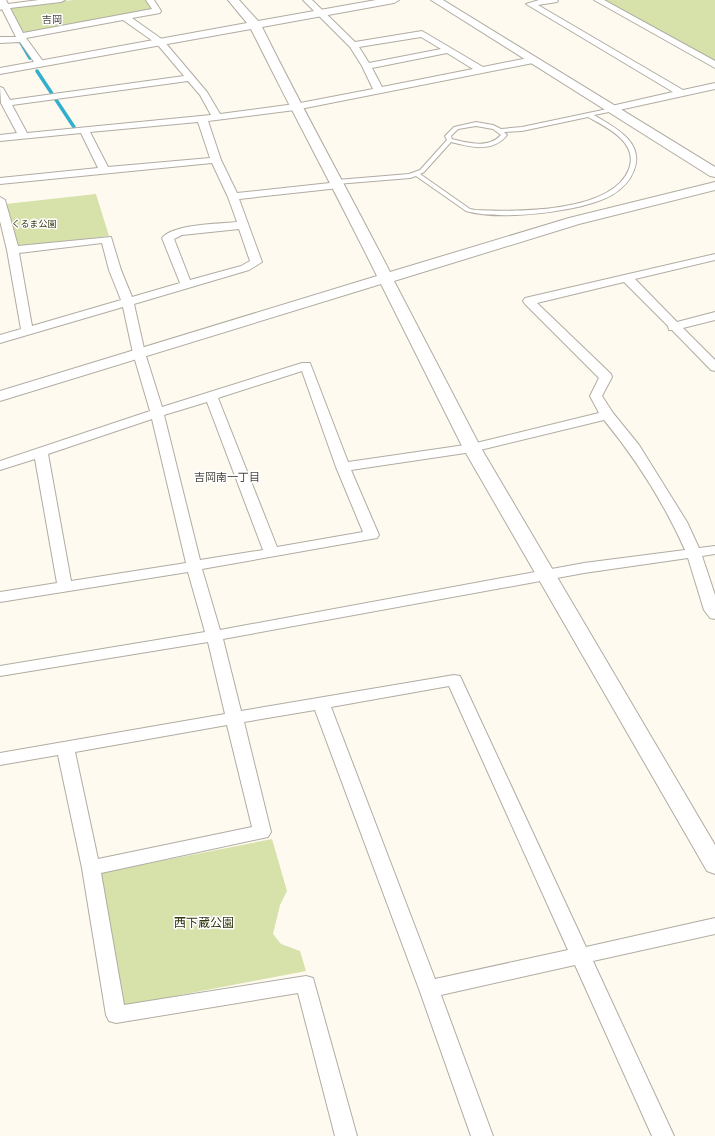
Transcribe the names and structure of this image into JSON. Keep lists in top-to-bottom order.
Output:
{
  "districts": ["吉岡", "吉岡南一丁目"],
  "parks": ["くるま公園", "西下蔵公園"]
}
